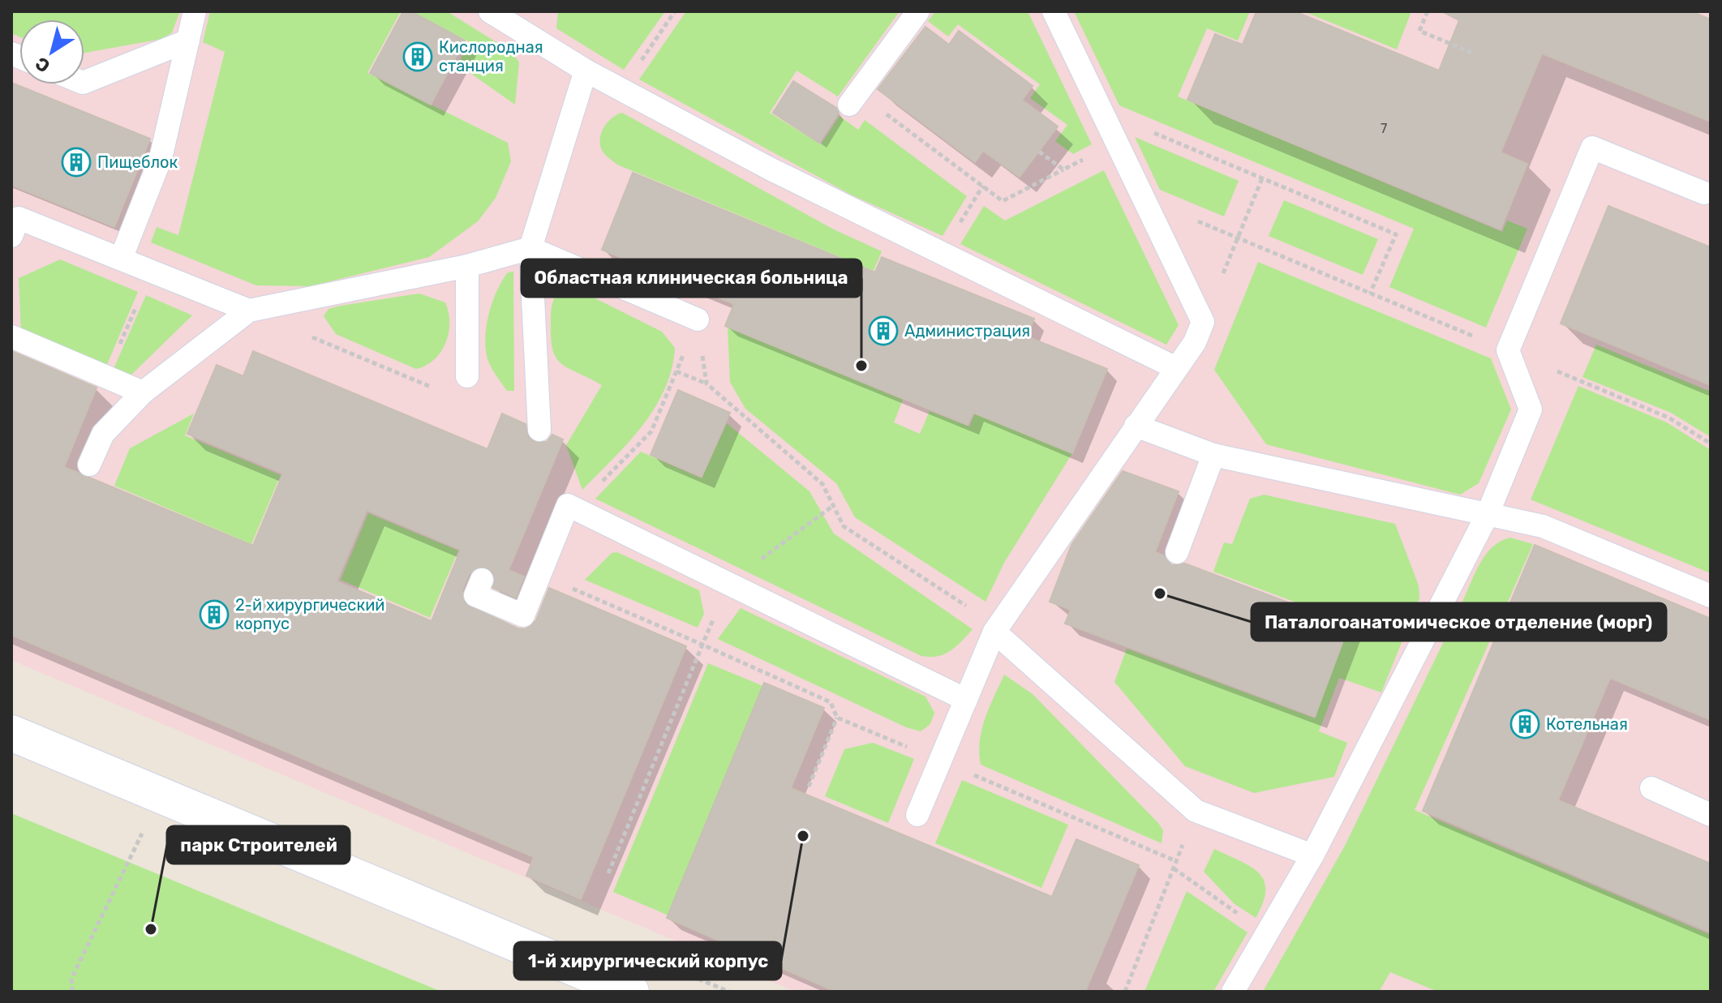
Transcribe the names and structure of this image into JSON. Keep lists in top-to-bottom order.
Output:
{
  "places": {
    "building": [
      "Кислородная станция",
      "Пищеблок",
      "Администрация",
      "2-й хирургический корпус",
      "Котельная"
    ],
    "other": [
      "Областная клиническая больница",
      "Паталогоанатомическое отделение (морг)",
      "1-й хирургический корпус",
      "парк Строителей"
    ]
  },
  "house_numbers": ["7"],
  "north": "bottom left"
}
